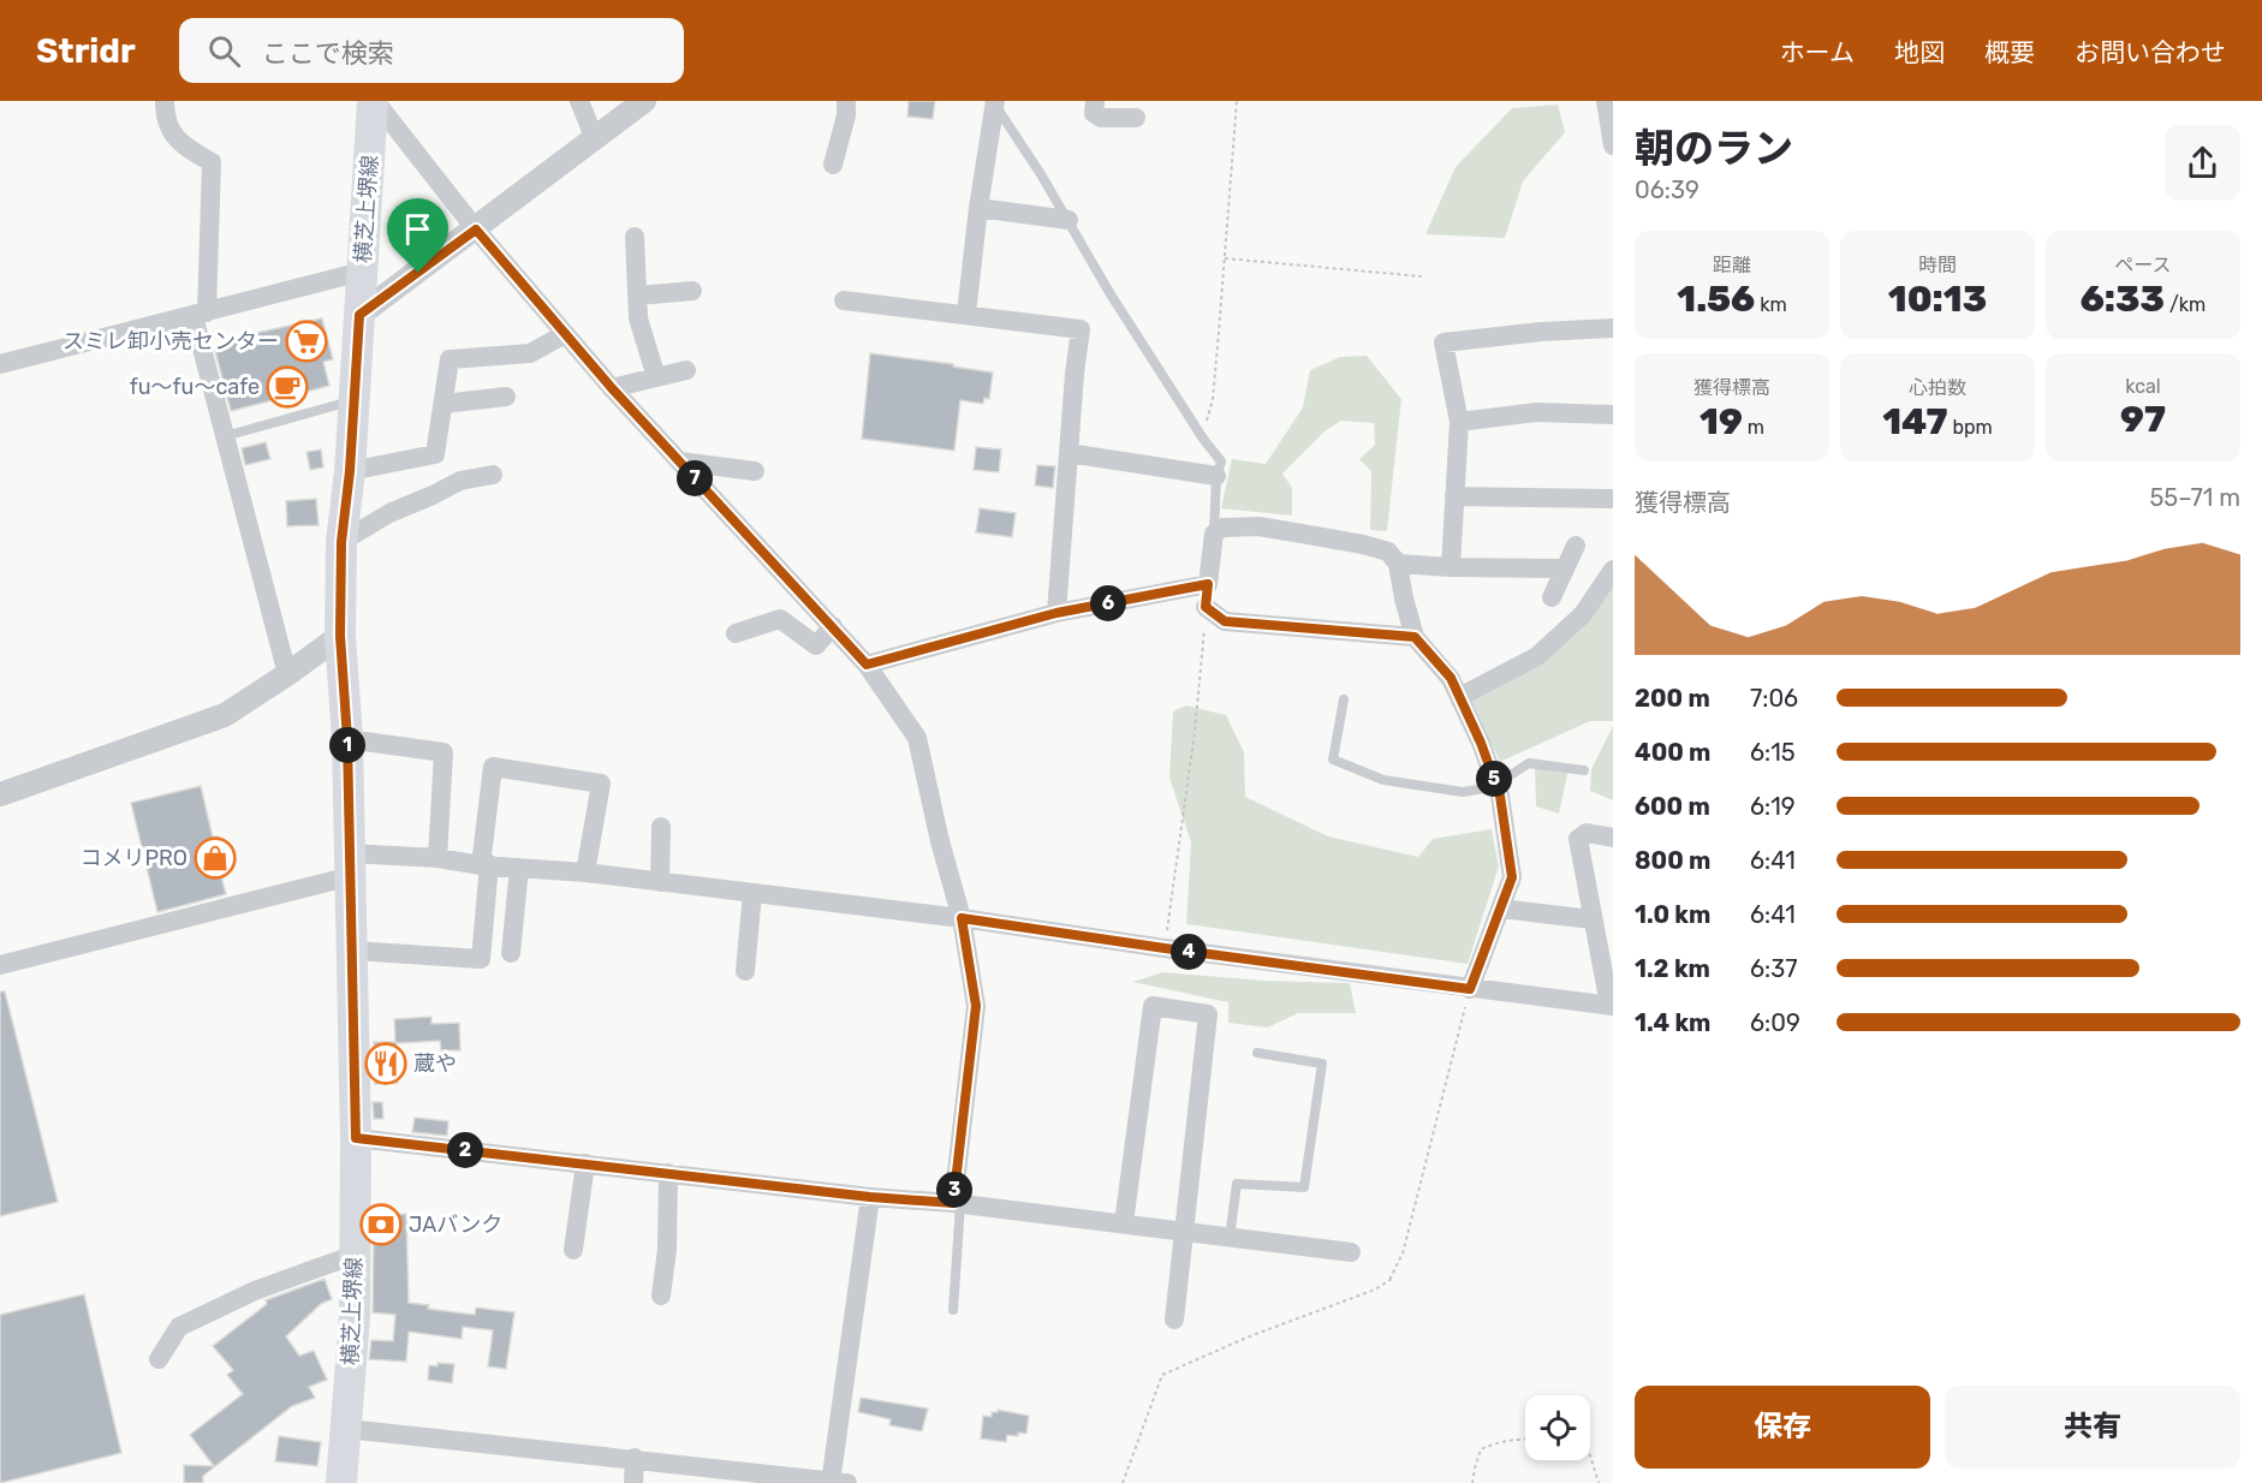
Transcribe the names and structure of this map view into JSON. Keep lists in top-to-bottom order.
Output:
{
  "streets": {
    "main road": ["横芝上堺線"]
  },
  "places": {
    "supermarket": ["スミレ卸小売センター"],
    "cafe": ["fu～fu～cafe"],
    "shop": ["コメリPRO"],
    "restaurant": ["蔵や"],
    "bank": ["JAバンク"]
  },
  "page": {
    "header": "Stridr",
    "search": "ここで検索",
    "nav": [
      "ホーム",
      "地図",
      "概要",
      "お問い合わせ"
    ],
    "heading": ["朝のラン", "06:39"],
    "stats": [
      ["距離", "1.56 km"],
      ["時間", "10:13"],
      ["ペース", "6:33 /km"],
      ["獲得標高", "19 m"],
      ["心拍数", "147 bpm"],
      ["kcal", "97"]
    ],
    "pins": [
      "7",
      "6",
      "1",
      "5",
      "4",
      "2",
      "3"
    ],
    "chart": ["獲得標高", "55–71 m"],
    "list": [
      {
        "name": "200 m",
        "note": "7:06"
      },
      {
        "name": "400 m",
        "note": "6:15"
      },
      {
        "name": "600 m",
        "note": "6:19"
      },
      {
        "name": "800 m",
        "note": "6:41"
      },
      {
        "name": "1.0 km",
        "note": "6:41"
      },
      {
        "name": "1.2 km",
        "note": "6:37"
      },
      {
        "name": "1.4 km",
        "note": "6:09"
      }
    ],
    "buttons": ["保存", "共有"]
  }
}
